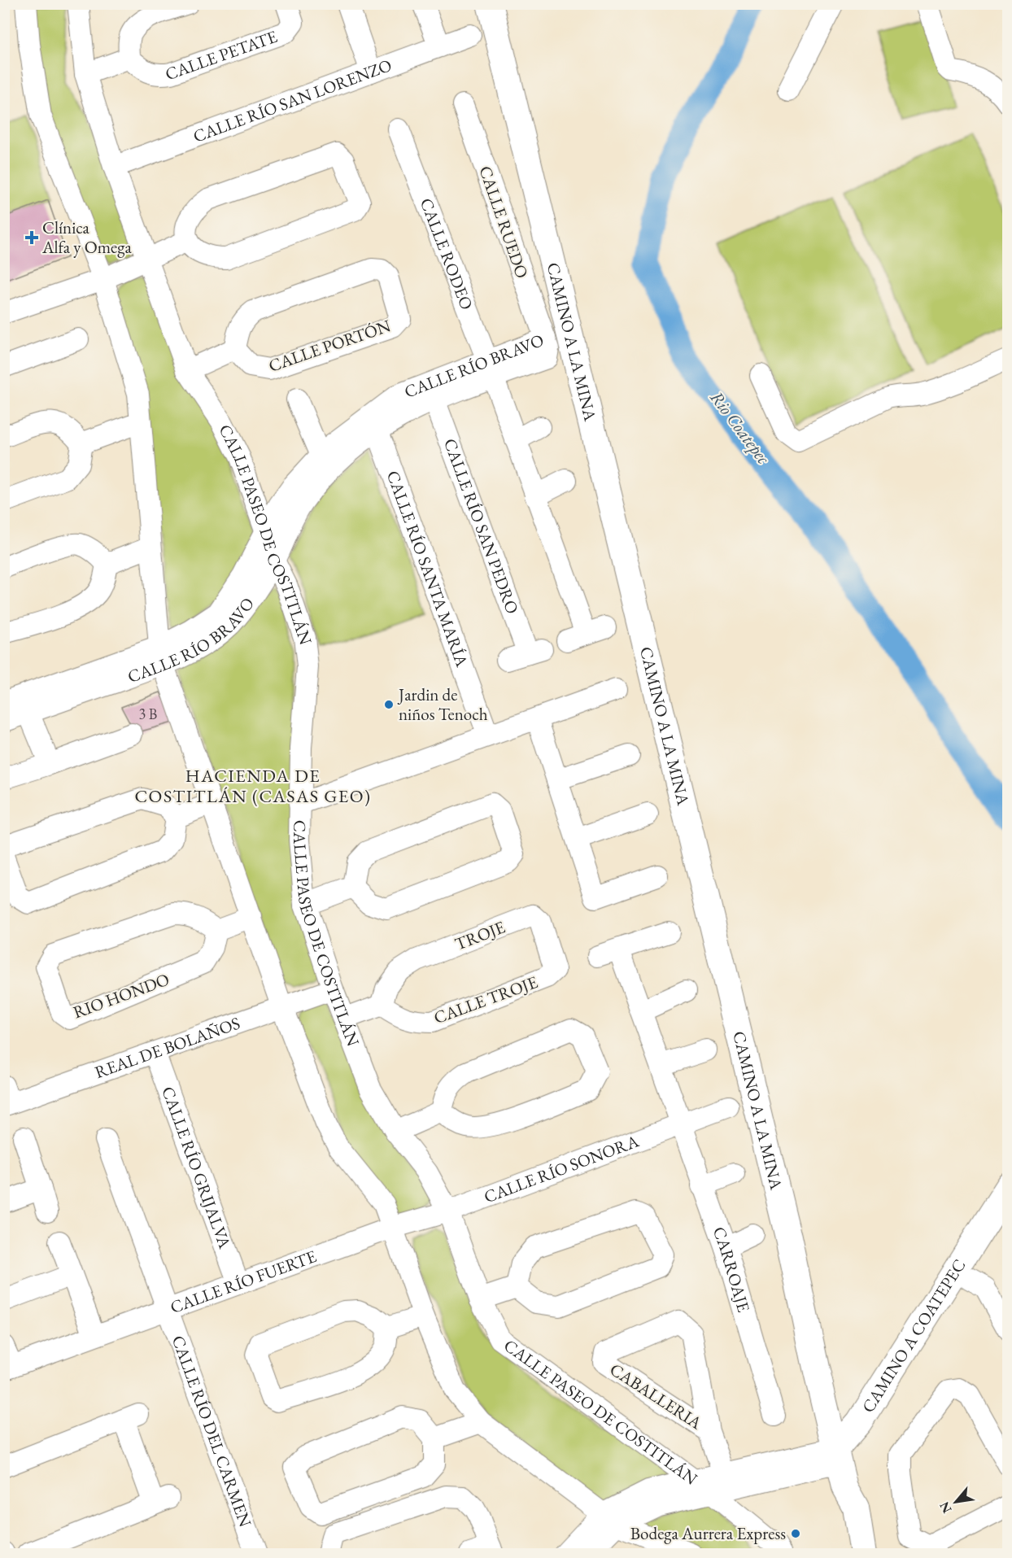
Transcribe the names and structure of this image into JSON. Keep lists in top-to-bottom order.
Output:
{
  "streets": {
    "main road": ["CAMINO A LA MINA", "CAMINO A COATEPEC"],
    "street": [
      "CALLE PETATE",
      "CALLE RÍO SAN LORENZO",
      "CALLE RUEDO",
      "CALLE RODEO",
      "CALLE PORTÓN",
      "CALLE RÍO BRAVO",
      "CALLE RÍO SAN PEDRO",
      "CALLE PASEO DE COSTITLÁN",
      "CALLE RÍO SANTA MARÍA",
      "TROJE",
      "RIO HONDO",
      "CALLE TROJE",
      "REAL DE BOLAÑOS",
      "CALLE RÍO GRIJALVA",
      "CALLE RÍO SONORA",
      "CARROAJE",
      "CALLE RÍO FUERTE",
      "CABALLERIA",
      "CALLE RÍO DEL CARMEN"
    ]
  },
  "crossings": [
    ["CALLE RÍO SAN LORENZO", "CALLE PASEO DE COSTITLÁN"],
    ["CALLE RUEDO", "CALLE RÍO BRAVO"],
    ["CALLE RODEO", "CALLE RÍO BRAVO"],
    ["CAMINO A LA MINA", "CAMINO A COATEPEC"],
    ["CALLE RÍO BRAVO", "CALLE RÍO SAN PEDRO"],
    ["CALLE RÍO BRAVO", "CALLE PASEO DE COSTITLÁN"],
    ["CALLE RÍO BRAVO", "CALLE RÍO SANTA MARÍA"],
    ["CALLE PASEO DE COSTITLÁN", "REAL DE BOLAÑOS"],
    ["CALLE PASEO DE COSTITLÁN", "CALLE RÍO SONORA"],
    ["TROJE", "CALLE TROJE"],
    ["REAL DE BOLAÑOS", "CALLE RÍO GRIJALVA"],
    ["CALLE RÍO GRIJALVA", "CALLE RÍO FUERTE"],
    ["CALLE RÍO SONORA", "CARROAJE"],
    ["CALLE RÍO SONORA", "CALLE RÍO FUERTE"],
    ["CALLE RÍO FUERTE", "CALLE RÍO DEL CARMEN"]
  ],
  "districts": ["HACIENDA DE COSTITLÁN (CASAS GEO)"],
  "water": ["Rio Coatepec"],
  "places": {
    "health": ["Clínica Alfa y Omega"],
    "other": ["Jardin de niños Tenoch", "Bodega Aurrera Express"]
  },
  "house_numbers": ["3 B"],
  "north": "bottom left"
}
